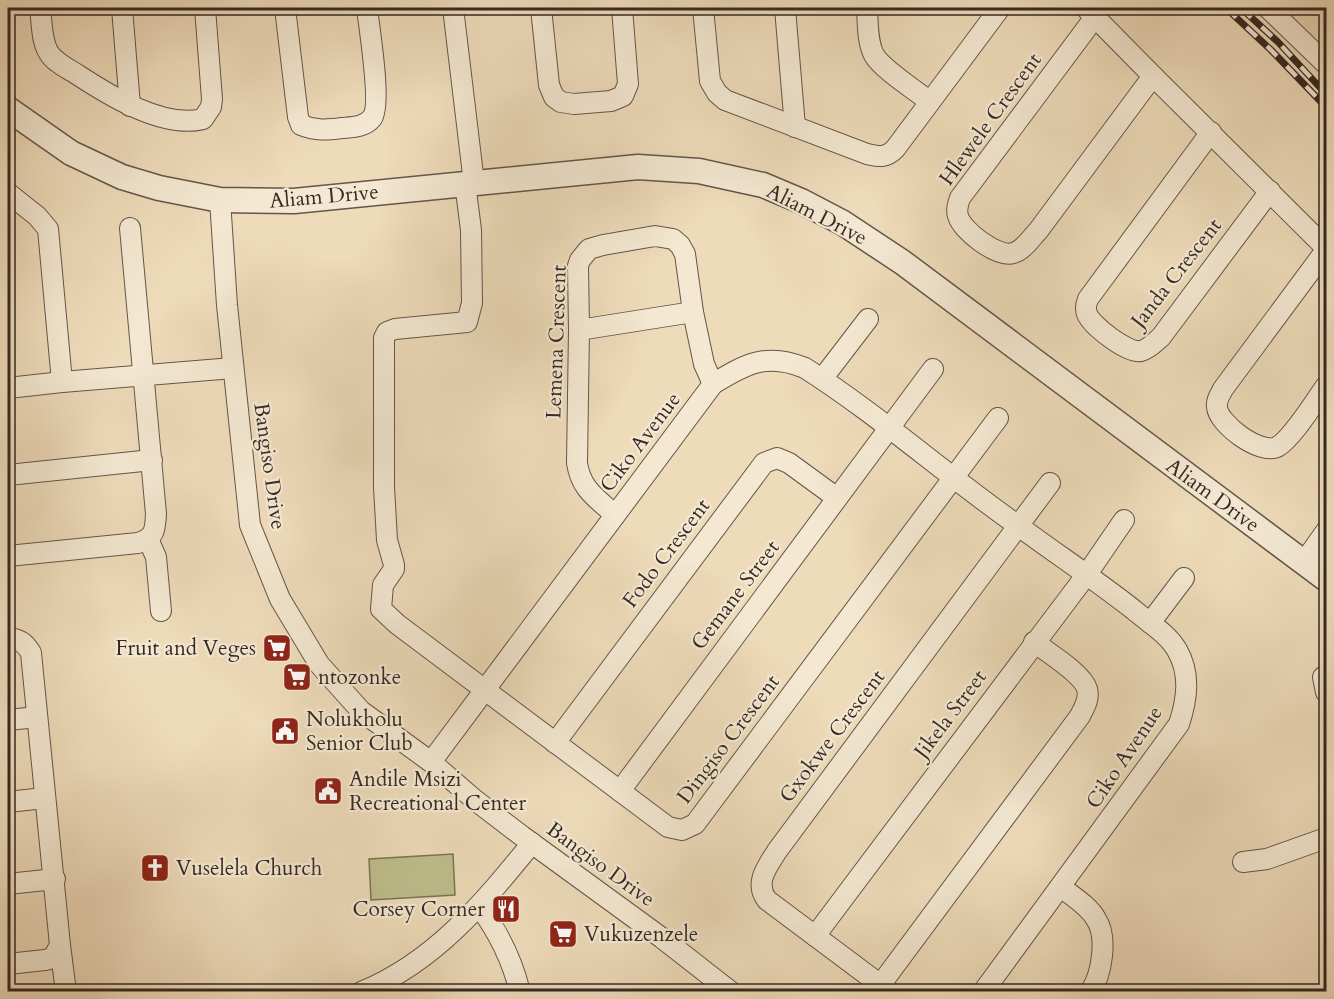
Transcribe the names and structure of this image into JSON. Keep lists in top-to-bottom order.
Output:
{
  "streets": {
    "street": [
      "Hlewele Crescent",
      "Aliam Drive",
      "Janda Crescent",
      "Lemena Crescent",
      "Ciko Avenue",
      "Bangiso Drive",
      "Fodo Crescent",
      "Gemane Street",
      "Jikela Street",
      "Gxokwe Crescent",
      "Dingiso Crescent"
    ]
  },
  "crossings": [
    ["Aliam Drive", "Bangiso Drive"],
    ["Lemena Crescent", "Ciko Avenue"],
    ["Ciko Avenue", "Bangiso Drive"],
    ["Ciko Avenue", "Gemane Street"],
    ["Ciko Avenue", "Jikela Street"],
    ["Ciko Avenue", "Gxokwe Crescent"],
    ["Ciko Avenue", "Dingiso Crescent"],
    ["Fodo Crescent", "Gemane Street"],
    ["Fodo Crescent", "Dingiso Crescent"],
    ["Gemane Street", "Dingiso Crescent"],
    ["Jikela Street", "Gxokwe Crescent"]
  ],
  "places": {
    "supermarket": ["Fruit and Veges", "ntozonke", "Vukuzenzele"],
    "public building": ["Nolukholu Senior Club", "Andile Msizi Recreational Center"],
    "church": ["Vuselela Church"],
    "restaurant": ["Corsey Corner"]
  }
}
